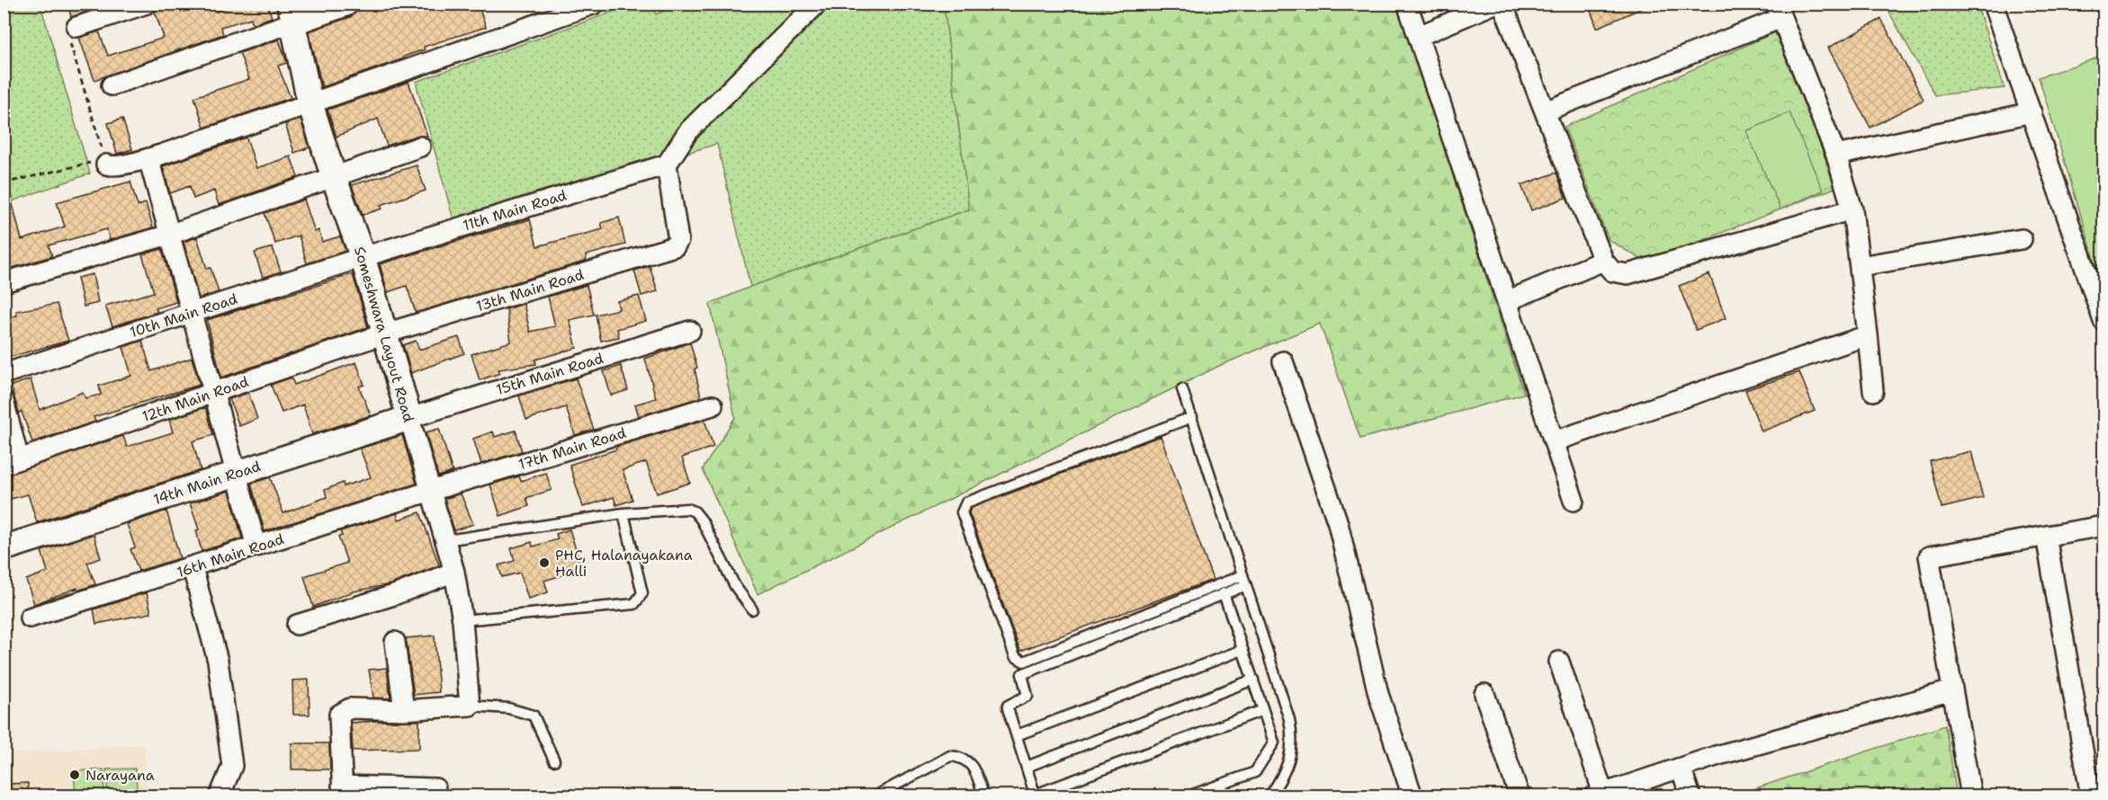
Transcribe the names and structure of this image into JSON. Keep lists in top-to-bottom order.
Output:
{
  "streets": {
    "street": [
      "11th Main Road",
      "13th Main Road",
      "10th Main Road",
      "Someshwara Layout Road",
      "15th Main Road",
      "12th Main Road",
      "17th Main Road",
      "14th Main Road",
      "16th Main Road"
    ]
  },
  "crossings": [
    ["11th Main Road", "13th Main Road"],
    ["11th Main Road", "10th Main Road"],
    ["11th Main Road", "Someshwara Layout Road"],
    ["13th Main Road", "Someshwara Layout Road"],
    ["13th Main Road", "12th Main Road"],
    ["10th Main Road", "Someshwara Layout Road"],
    ["Someshwara Layout Road", "15th Main Road"],
    ["Someshwara Layout Road", "12th Main Road"],
    ["Someshwara Layout Road", "17th Main Road"],
    ["Someshwara Layout Road", "14th Main Road"],
    ["Someshwara Layout Road", "16th Main Road"],
    ["15th Main Road", "14th Main Road"],
    ["17th Main Road", "16th Main Road"]
  ],
  "places": ["PHC, Halanayakana Halli", "Narayana"]
}
